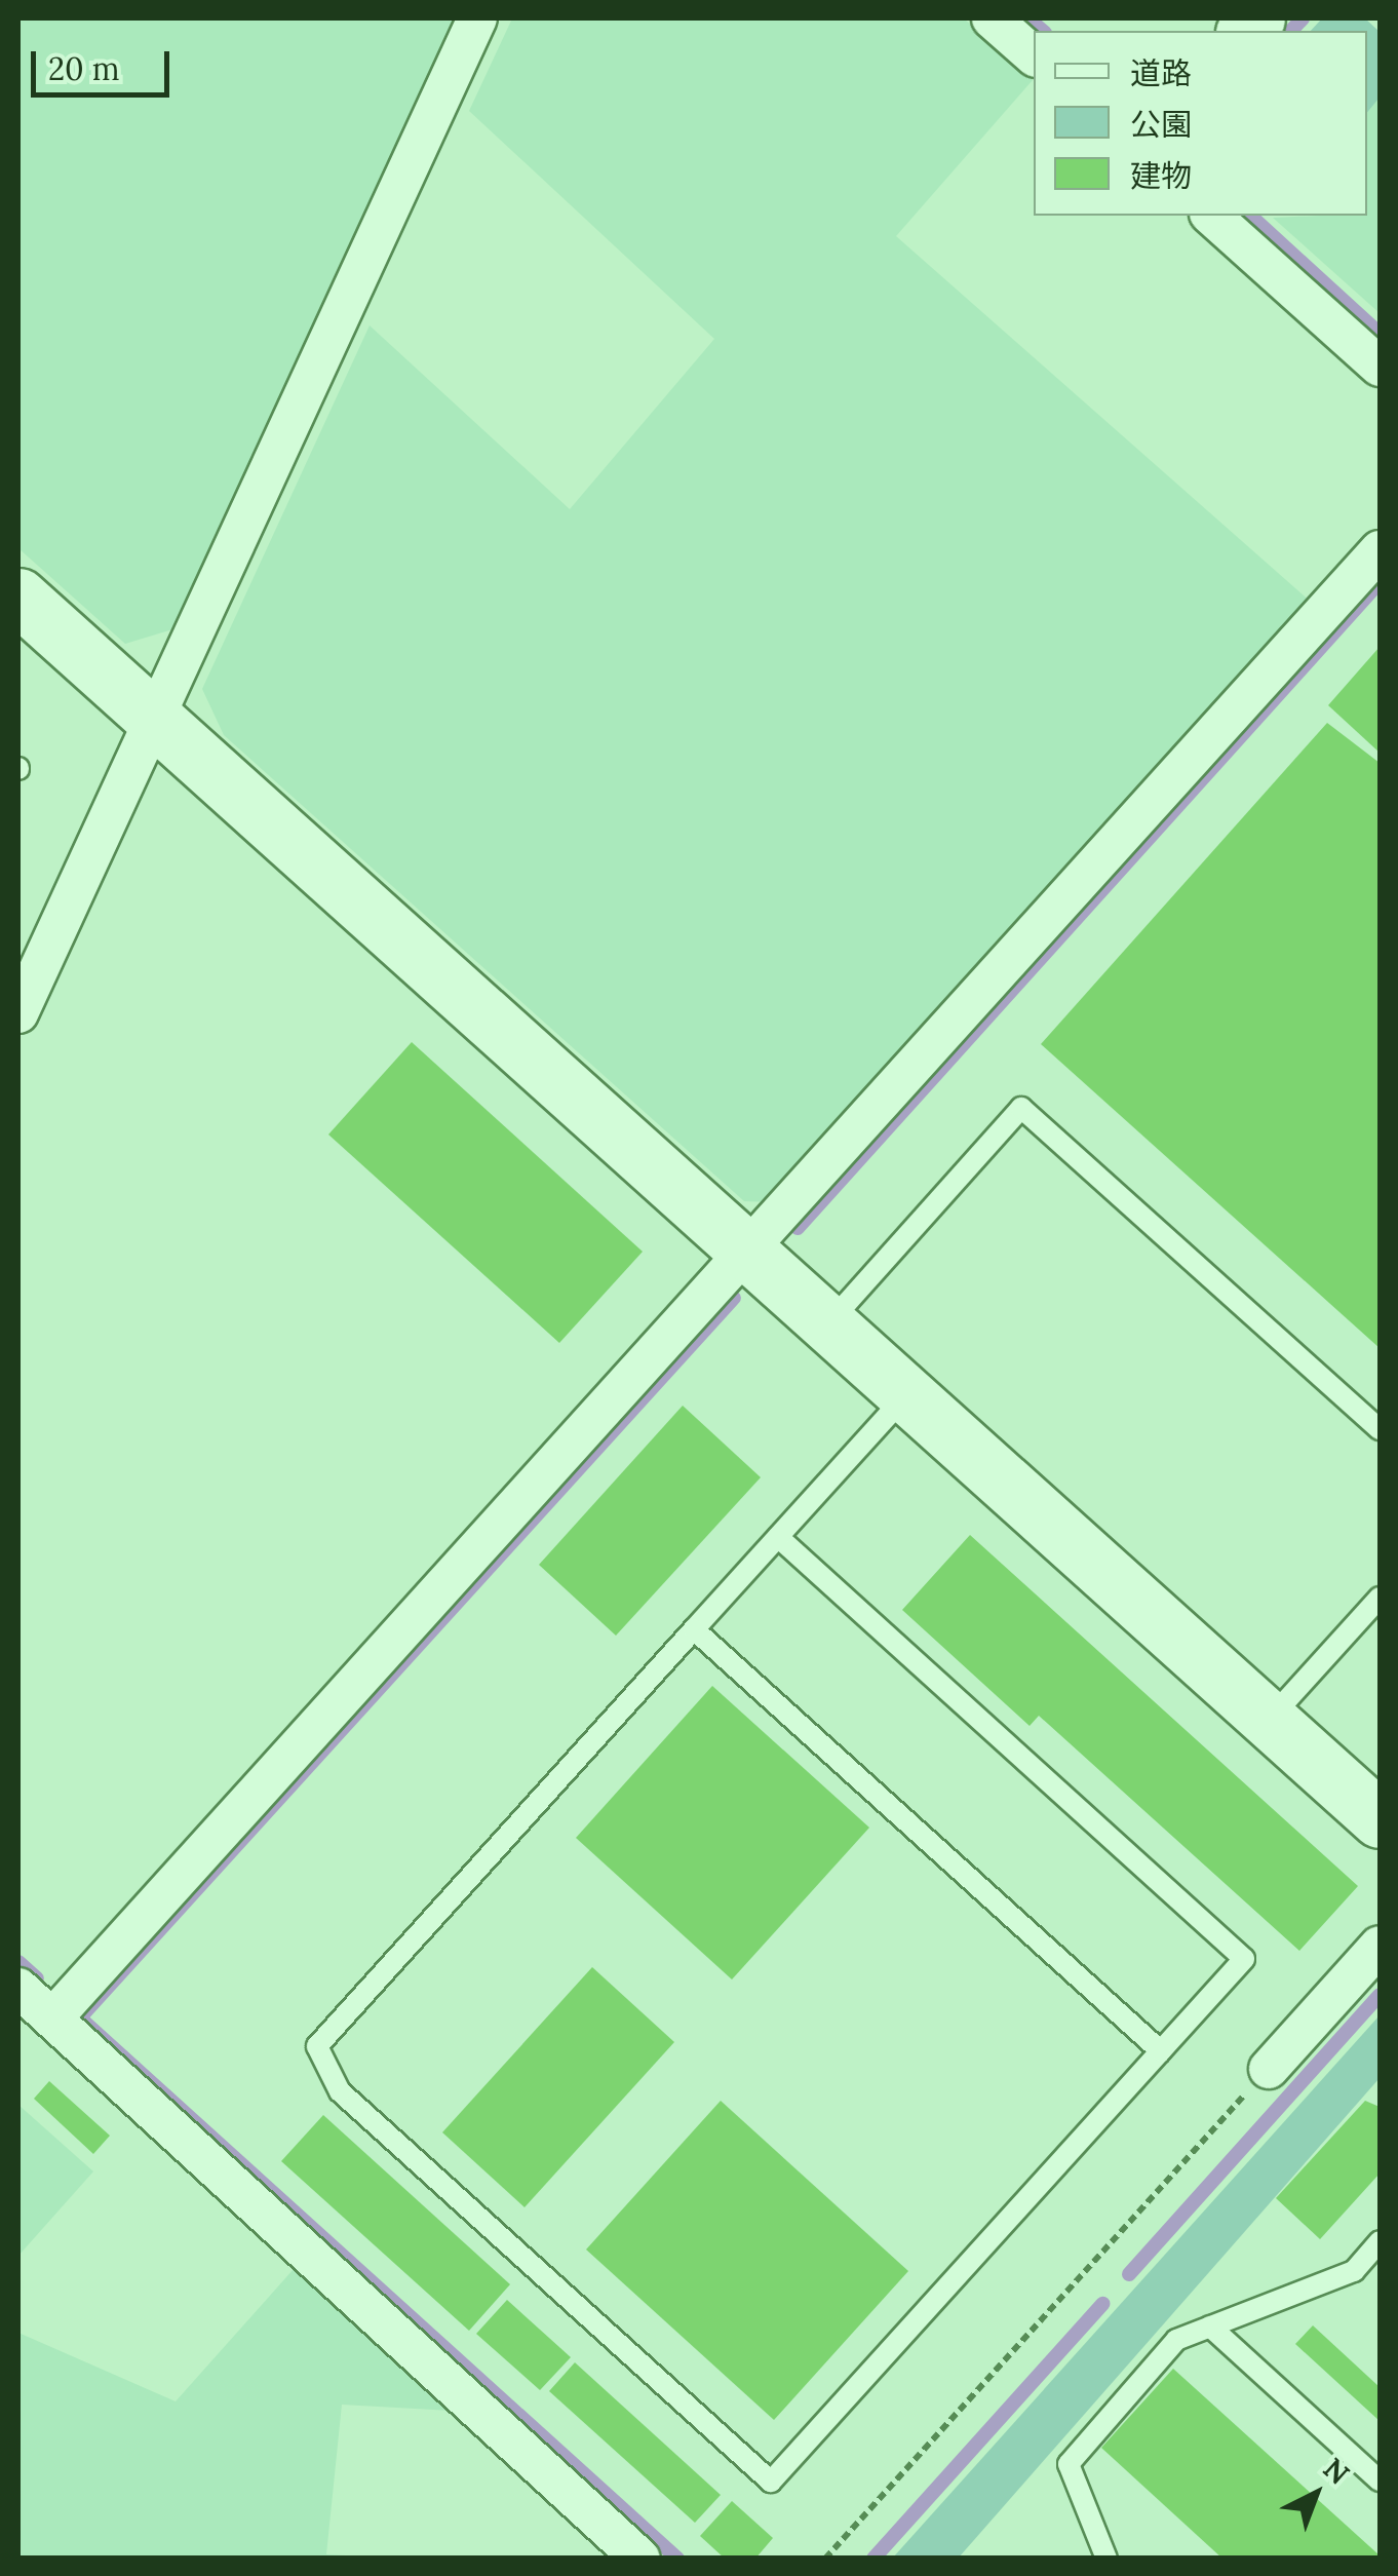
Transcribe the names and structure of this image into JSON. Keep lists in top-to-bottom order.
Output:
{
  "legend": ["道路", "公園", "建物"],
  "scale_bar": "20 m",
  "north": "top right"
}
